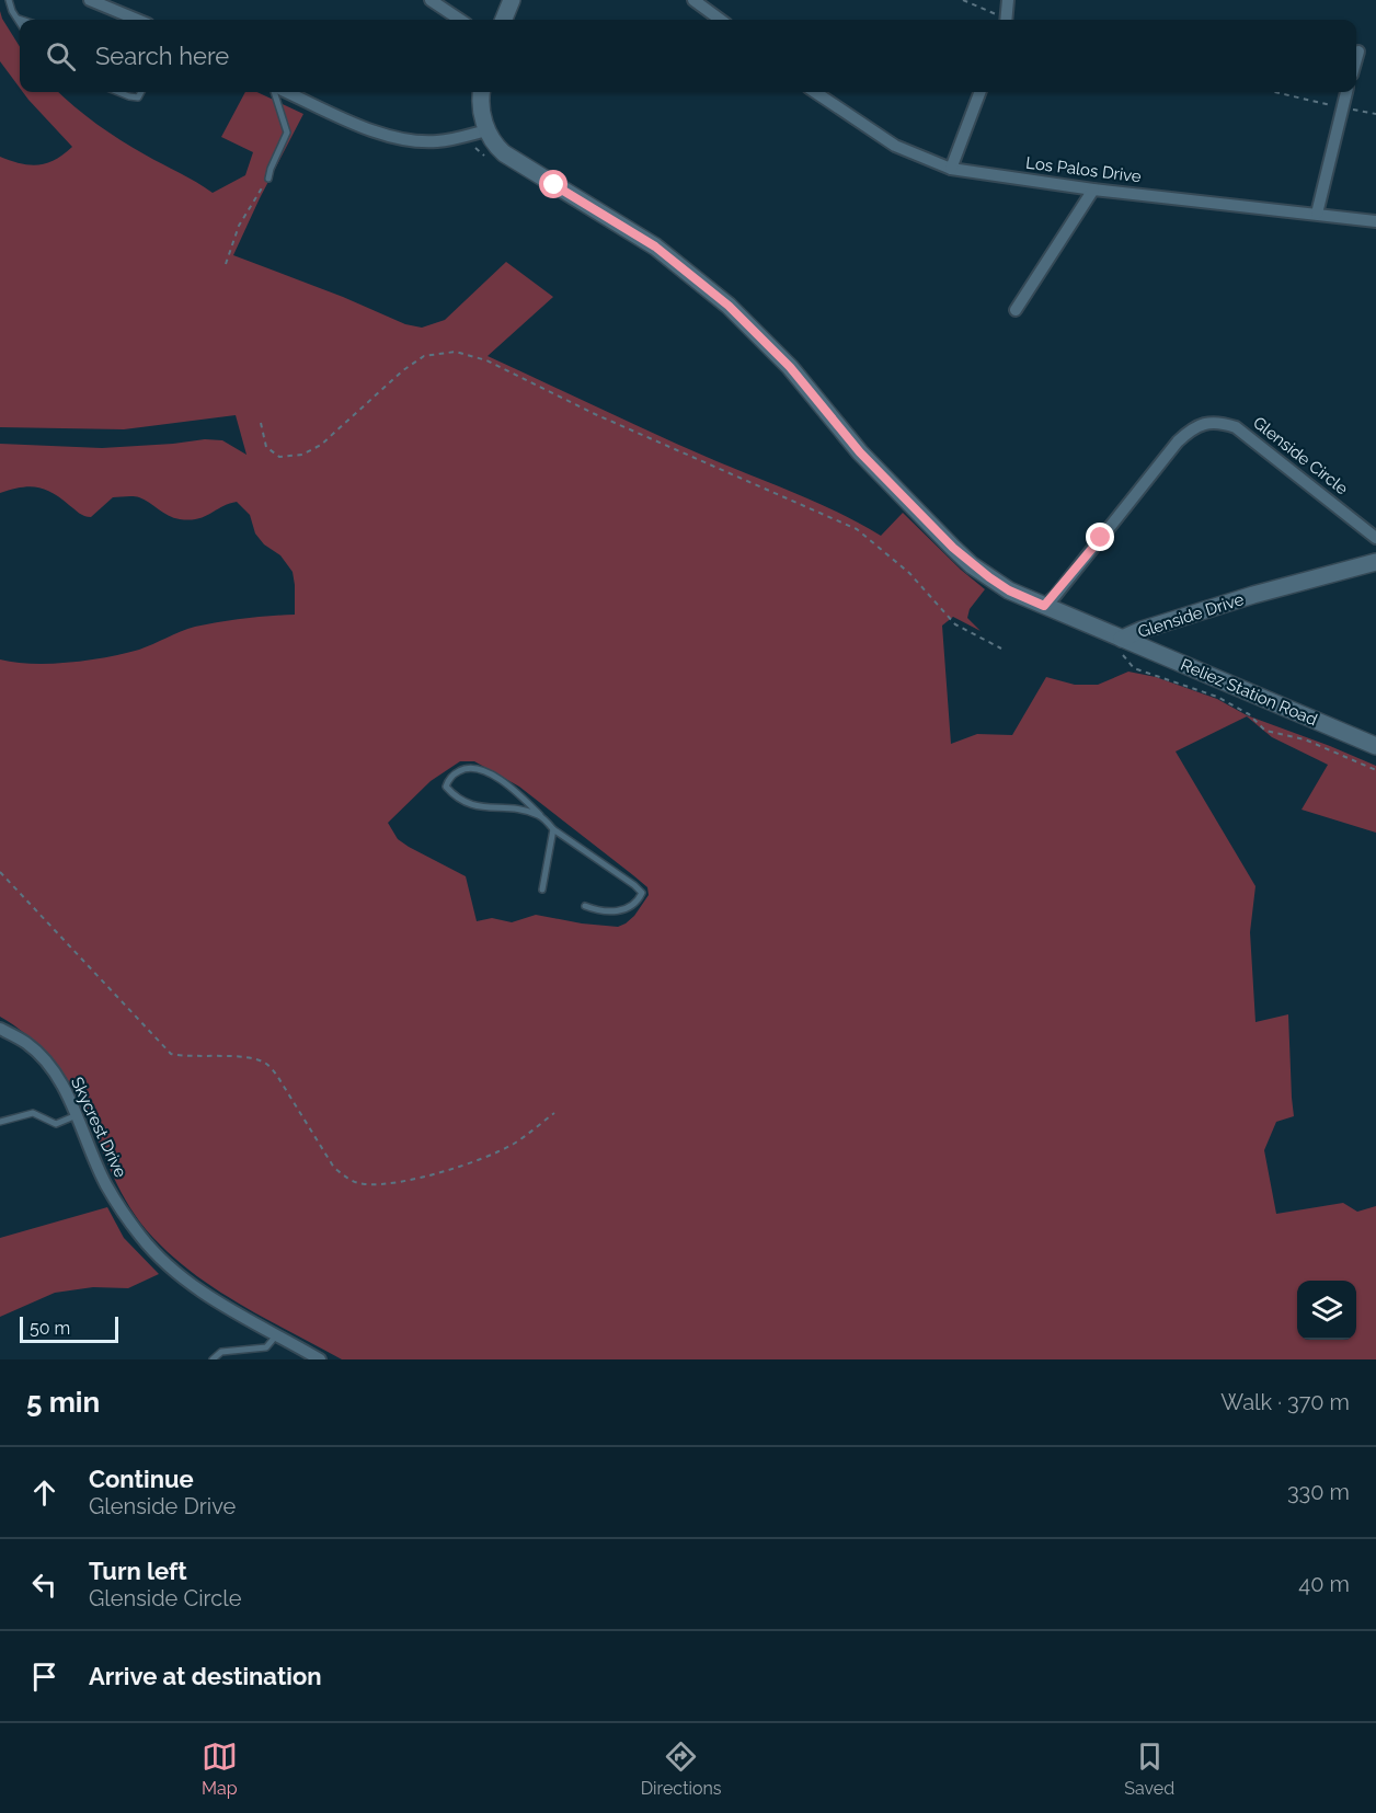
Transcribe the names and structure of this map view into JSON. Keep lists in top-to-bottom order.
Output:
{
  "streets": {
    "street": [
      "Los Palos Drive",
      "Glenside Circle",
      "Glenside Drive",
      "Reliez Station Road",
      "Skycrest Drive"
    ]
  },
  "crossings": [
    ["Glenside Circle", "Glenside Drive"],
    ["Glenside Drive", "Reliez Station Road"]
  ],
  "scale_bar": "50 m",
  "page": {
    "search": "Search here",
    "scale": "50 m",
    "heading": ["5 min", "Walk · 370 m"],
    "list": [
      ["Continue", "Glenside Drive", "330 m"],
      ["Turn left", "Glenside Circle", "40 m"],
      "Arrive at destination"
    ],
    "nav": ["Map", "Directions", "Saved"]
  }
}
